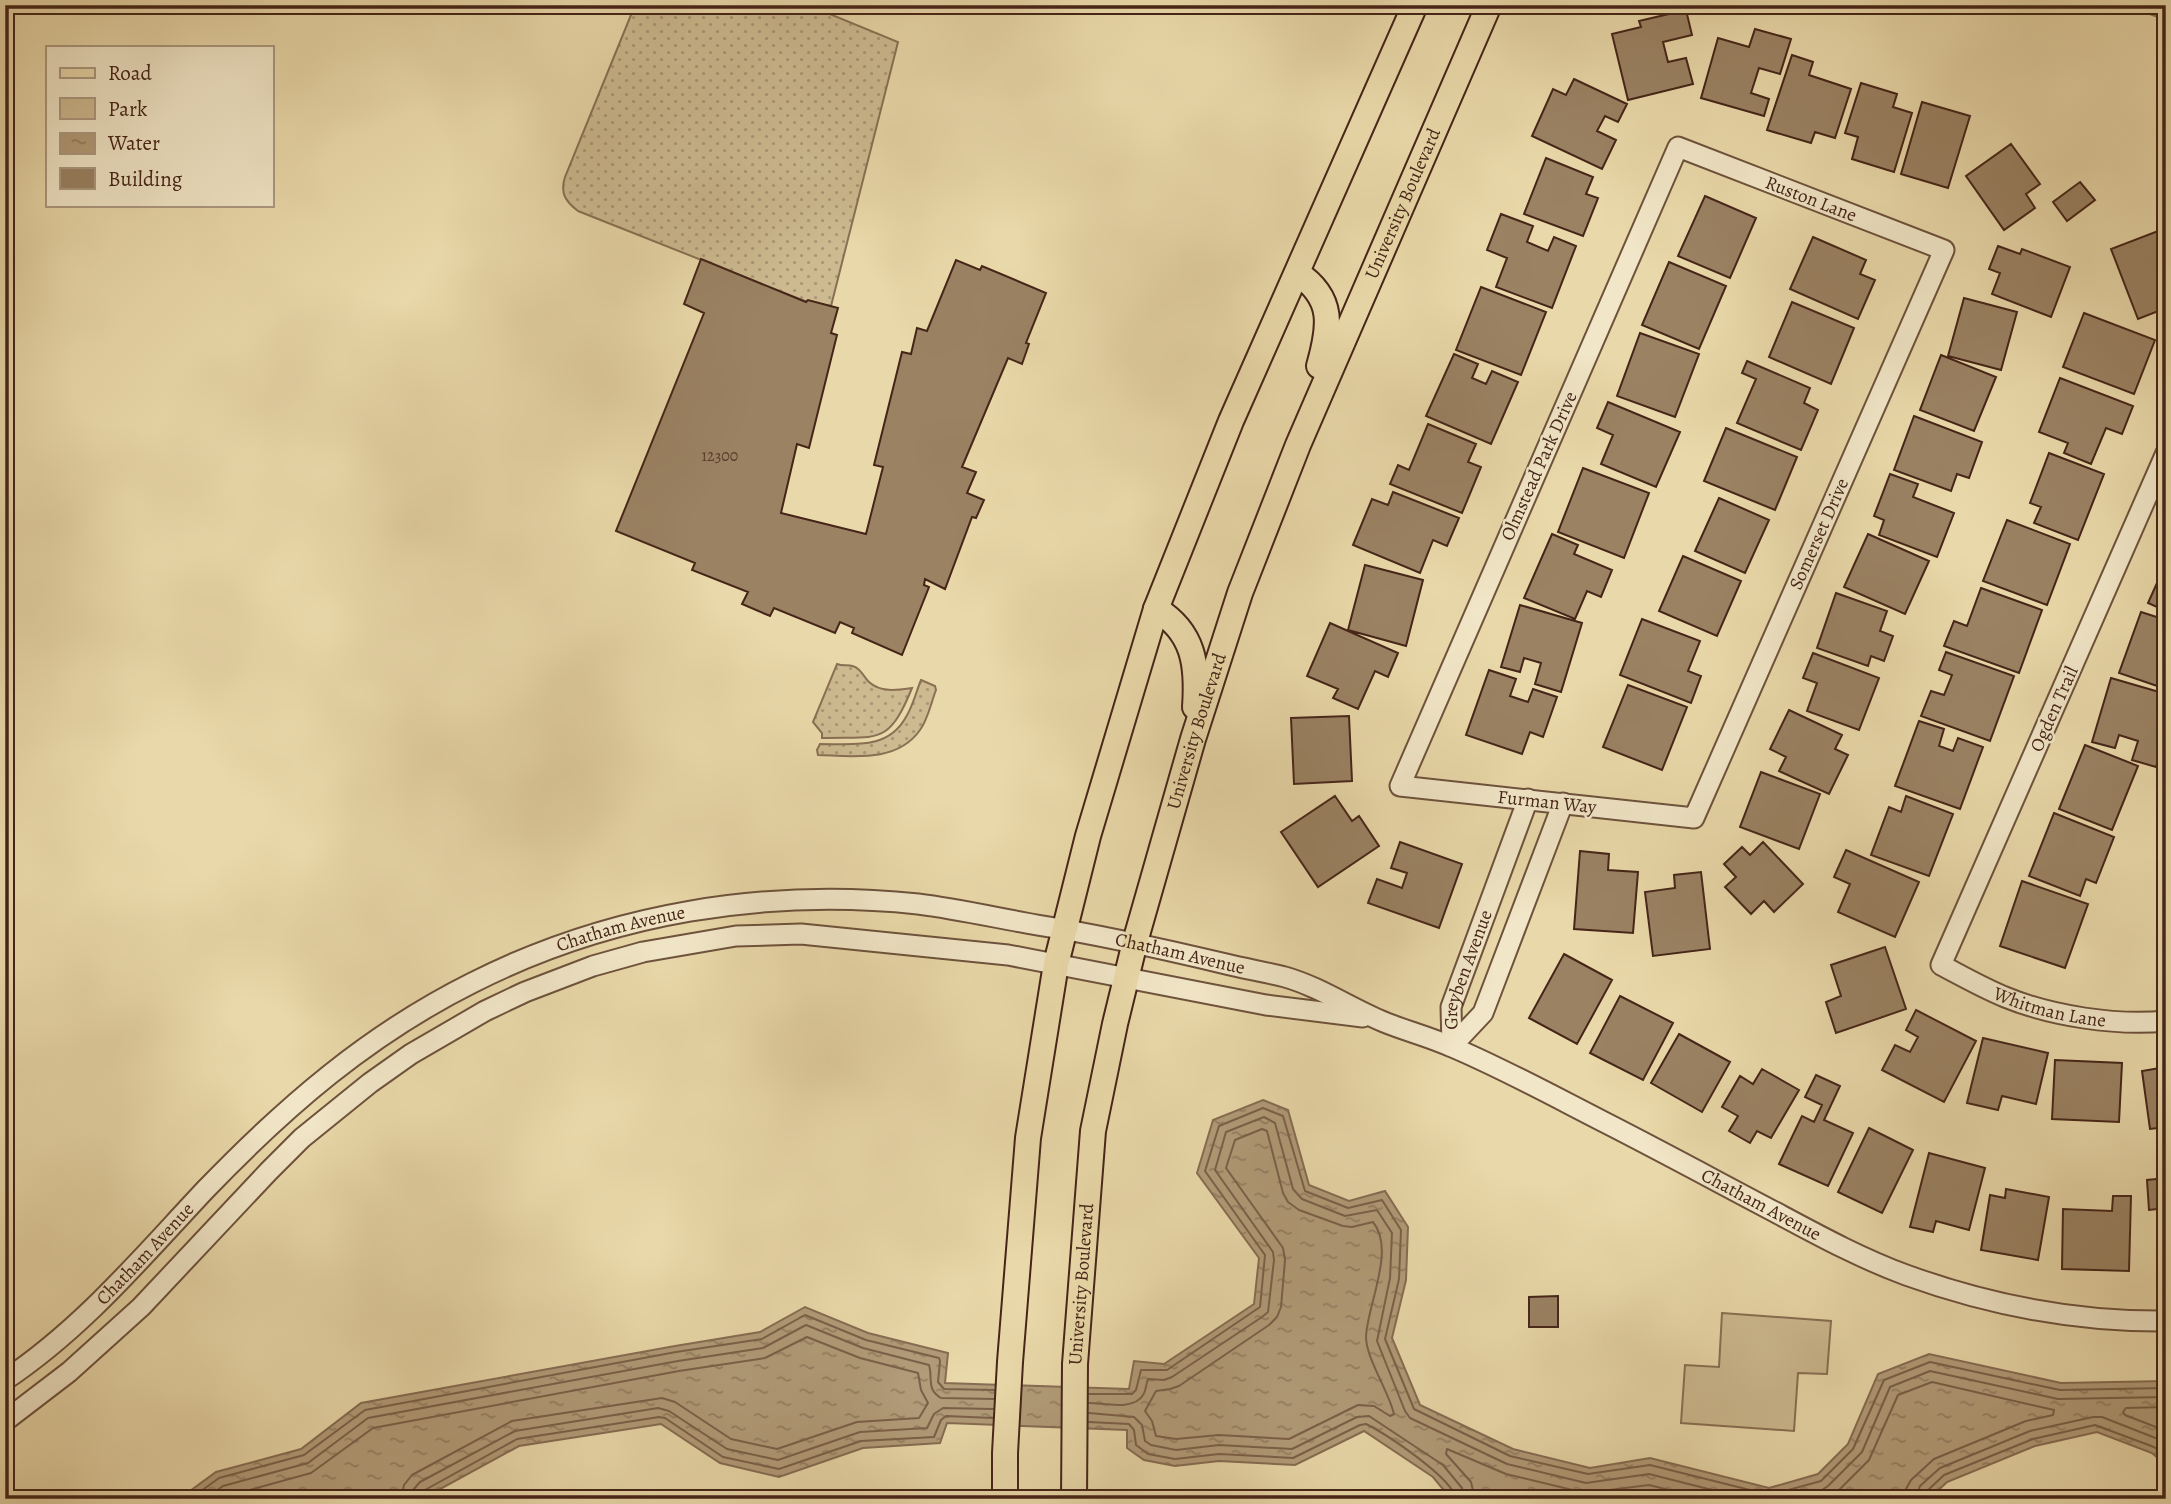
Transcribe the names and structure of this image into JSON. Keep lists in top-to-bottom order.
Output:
{
  "streets": {
    "main road": ["University Boulevard"],
    "street": [
      "Ruston Lane",
      "Olmstead Park Drive",
      "Somerset Drive",
      "Ogden Trail",
      "Furman Way",
      "Chatham Avenue",
      "Greyben Avenue",
      "Whitman Lane"
    ]
  },
  "crossings": [
    ["Ruston Lane", "Olmstead Park Drive"],
    ["Ruston Lane", "Somerset Drive"],
    ["University Boulevard", "Chatham Avenue"],
    ["Olmstead Park Drive", "Furman Way"],
    ["Somerset Drive", "Furman Way"],
    ["Ogden Trail", "Whitman Lane"],
    ["Furman Way", "Greyben Avenue"],
    ["Chatham Avenue", "Greyben Avenue"]
  ],
  "house_numbers": ["12300"],
  "legend": [
    "Road",
    "Park",
    "Water",
    "Building"
  ]
}
